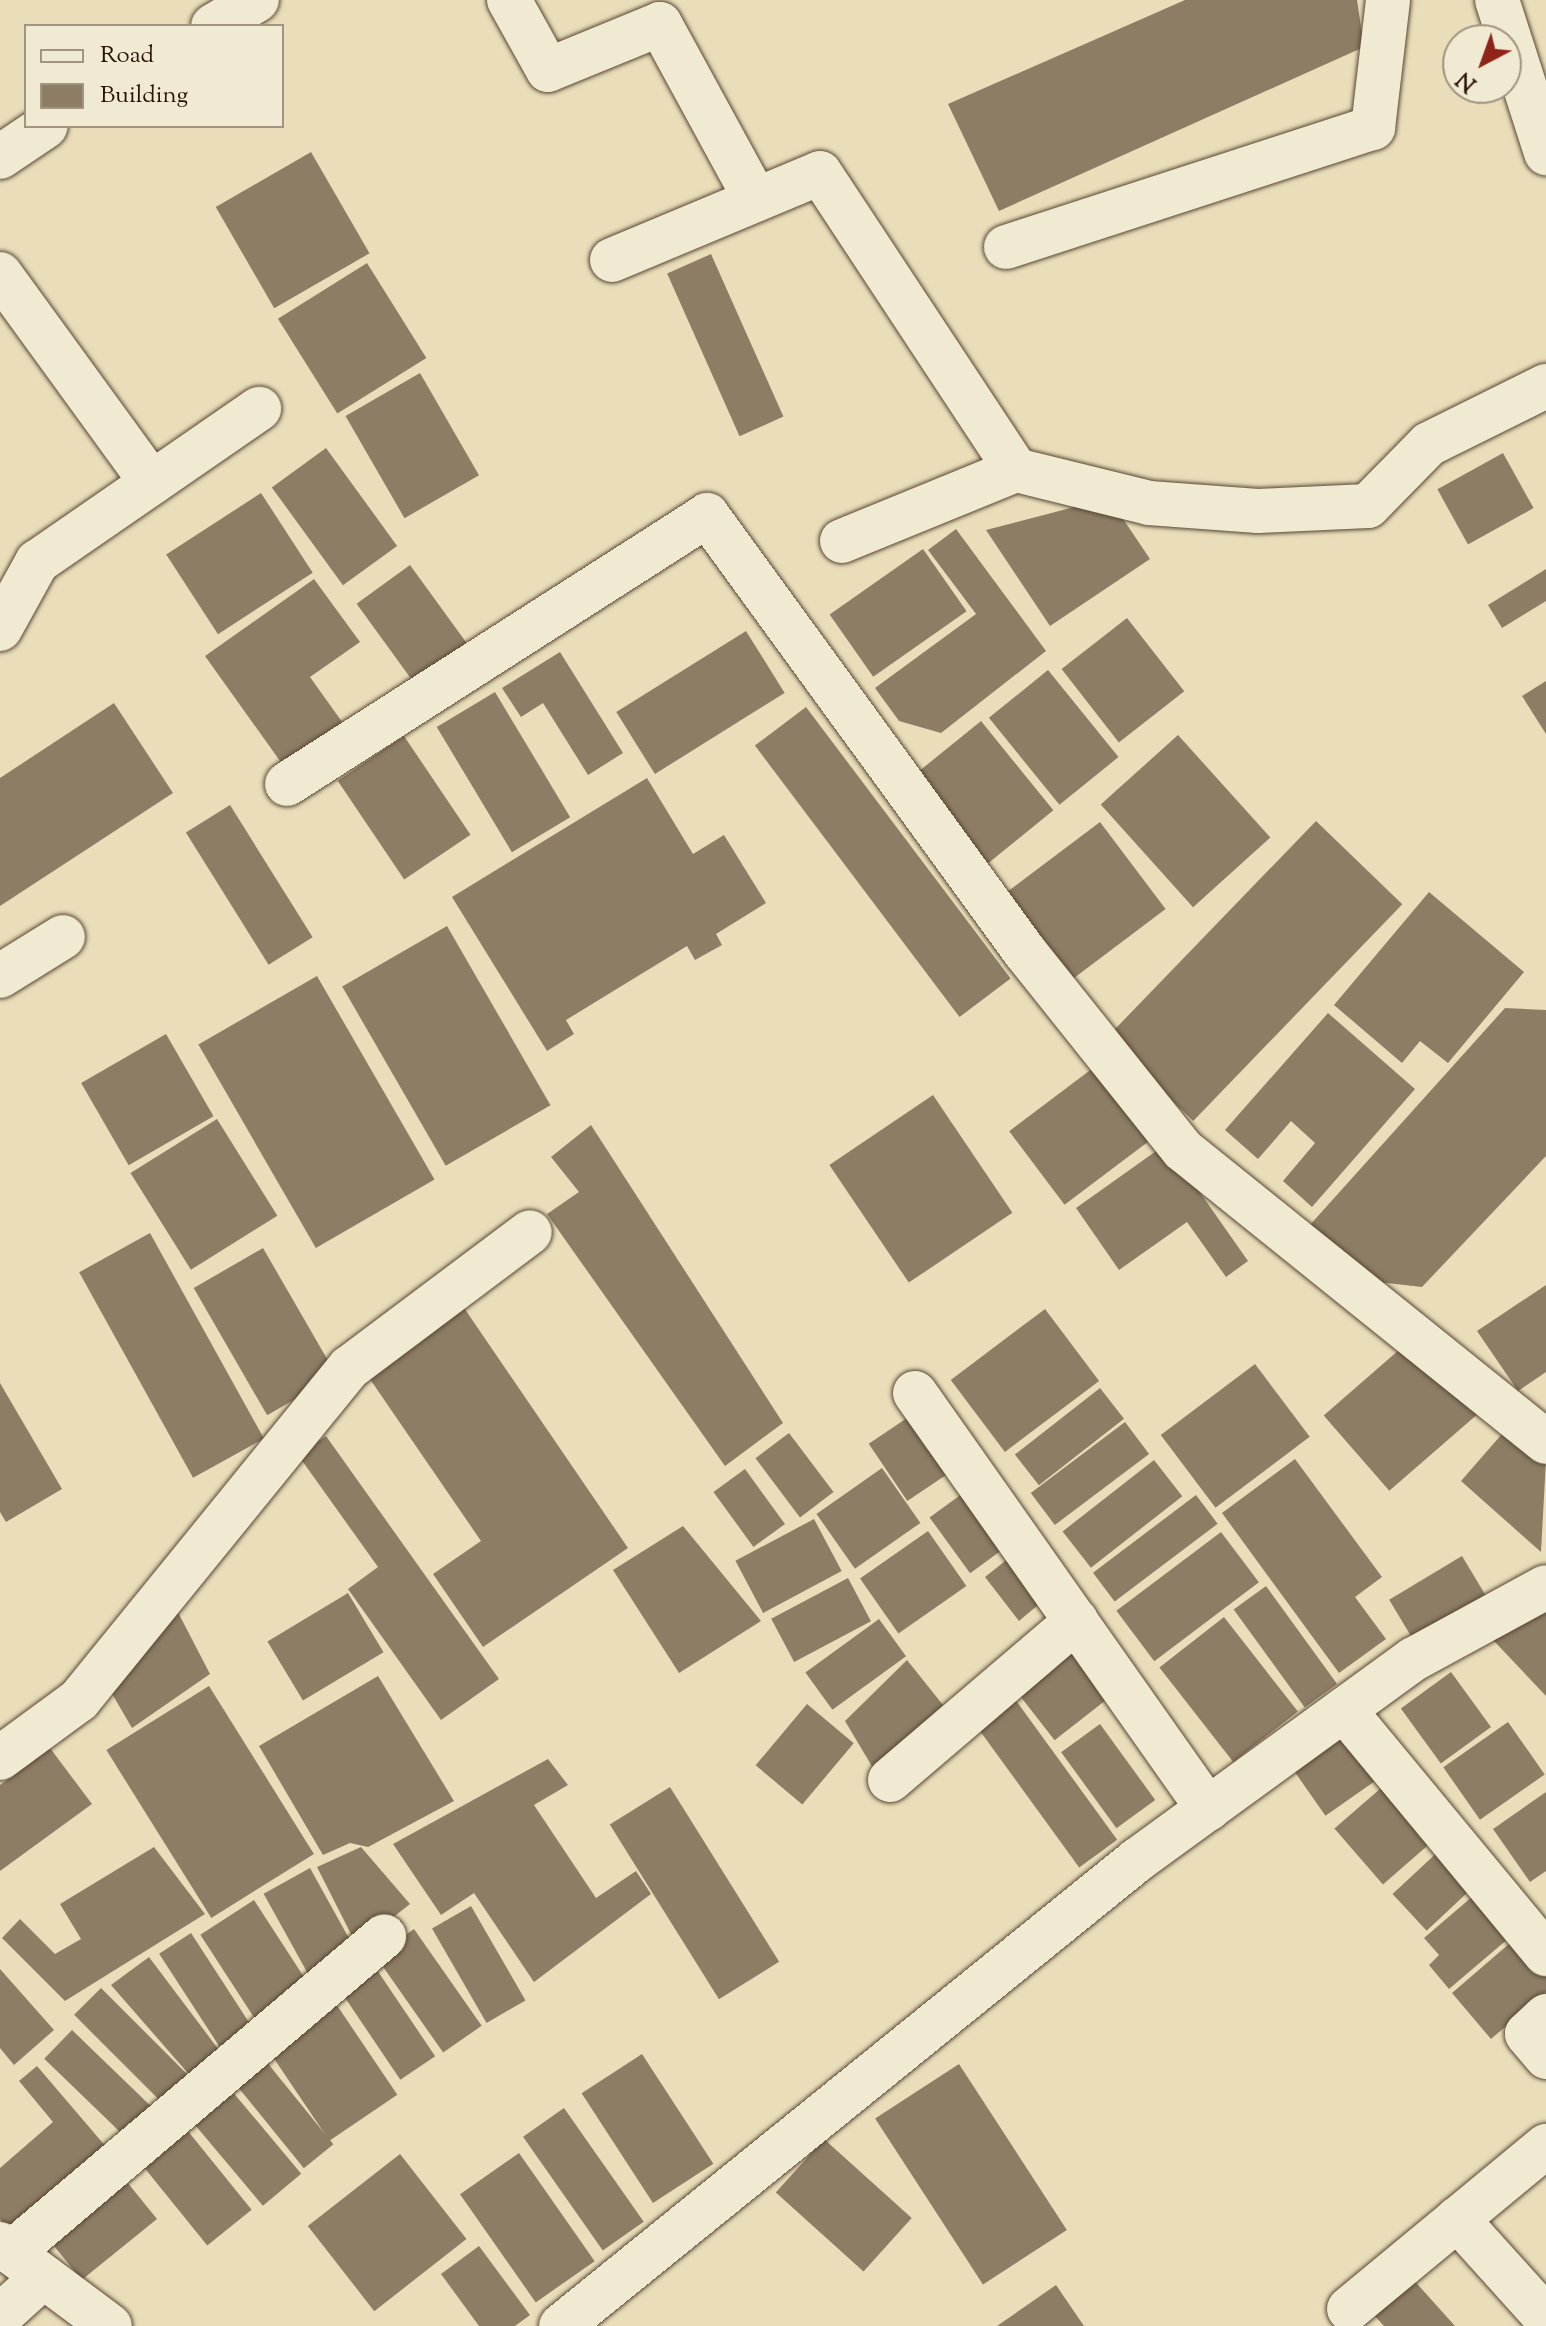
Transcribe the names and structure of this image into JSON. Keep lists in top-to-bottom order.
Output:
{
  "legend": ["Road", "Building"],
  "north": "bottom left"
}
